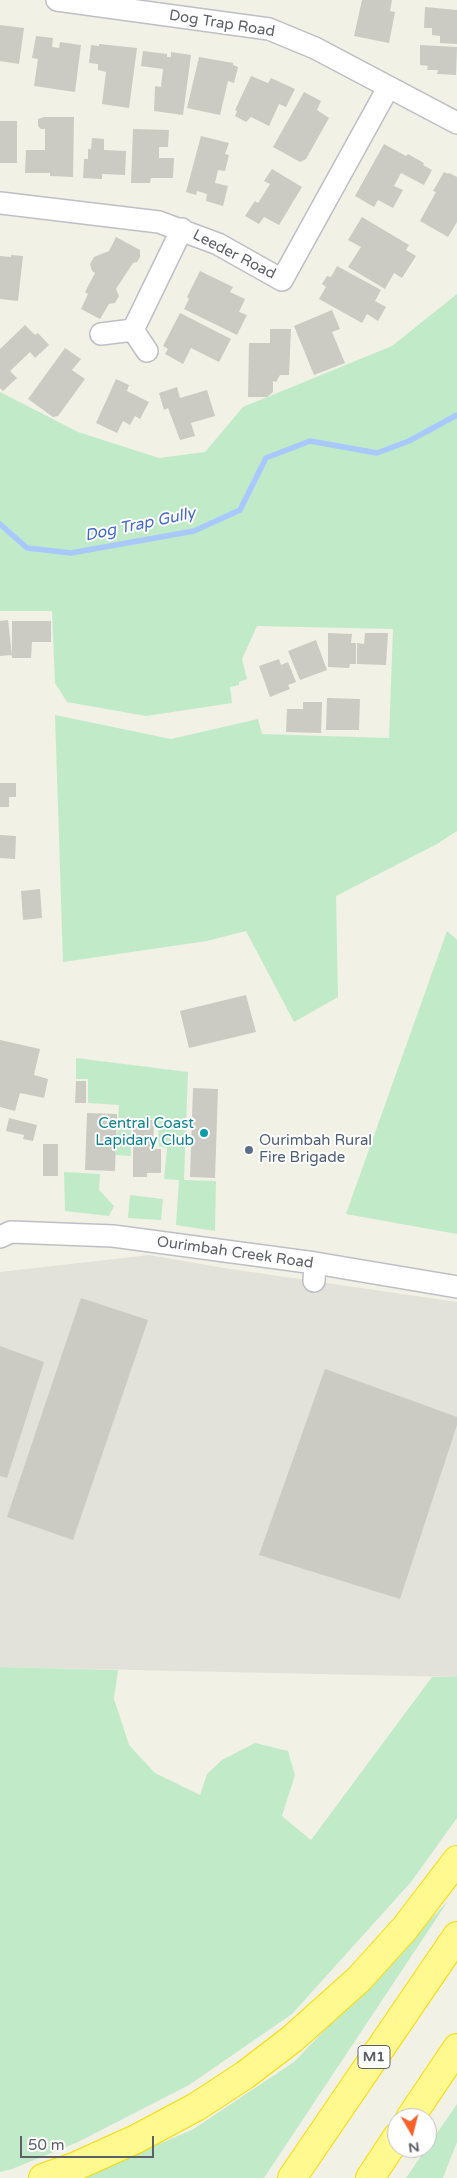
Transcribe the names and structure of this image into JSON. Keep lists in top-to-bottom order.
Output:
{
  "streets": {
    "highway": ["M1"],
    "street": ["Dog Trap Road", "Leeder Road", "Ourimbah Creek Road"]
  },
  "crossings": [
    ["Dog Trap Road", "Leeder Road"]
  ],
  "water": ["Dog Trap Gully"],
  "places": ["Central Coast Lapidary Club", "Ourimbah Rural Fire Brigade"],
  "scale_bar": "50 m",
  "north": "bottom"
}
